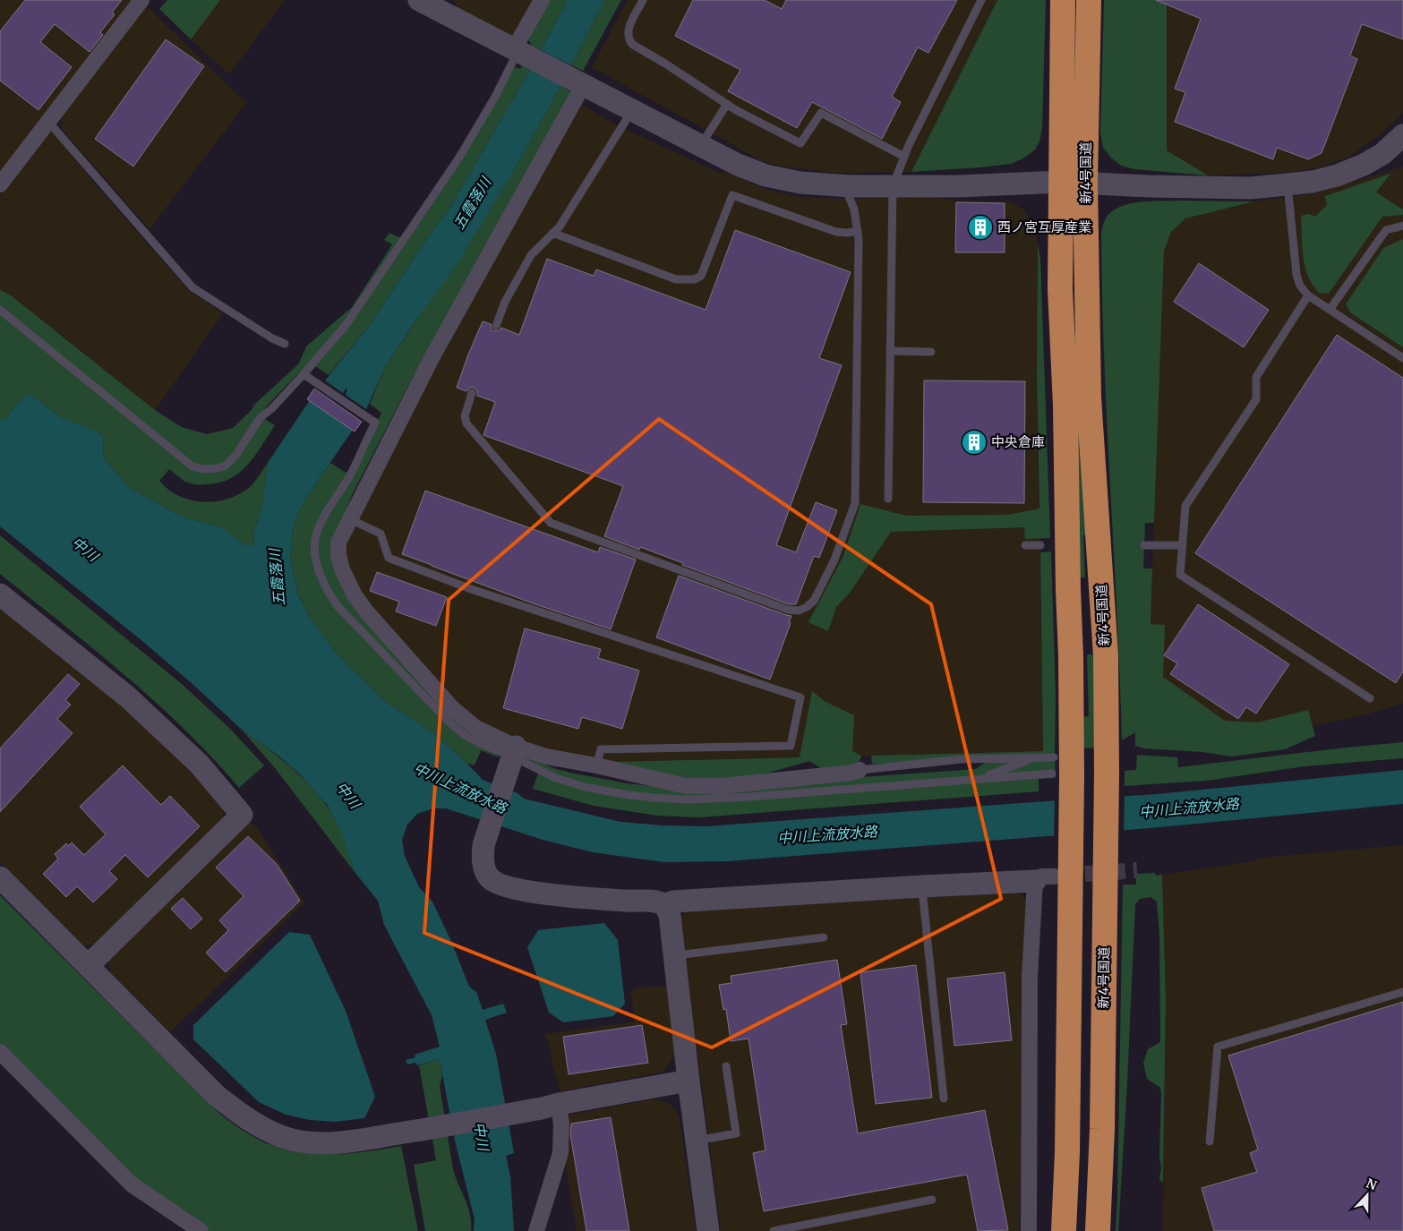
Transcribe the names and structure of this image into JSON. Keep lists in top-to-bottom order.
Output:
{
  "streets": {
    "highway": ["新4号国道"]
  },
  "water": ["五霞落川", "中川", "中川上流放水路"],
  "places": {
    "building": ["西ノ宮互厚産業", "中央倉庫"]
  },
  "north": "top"
}
